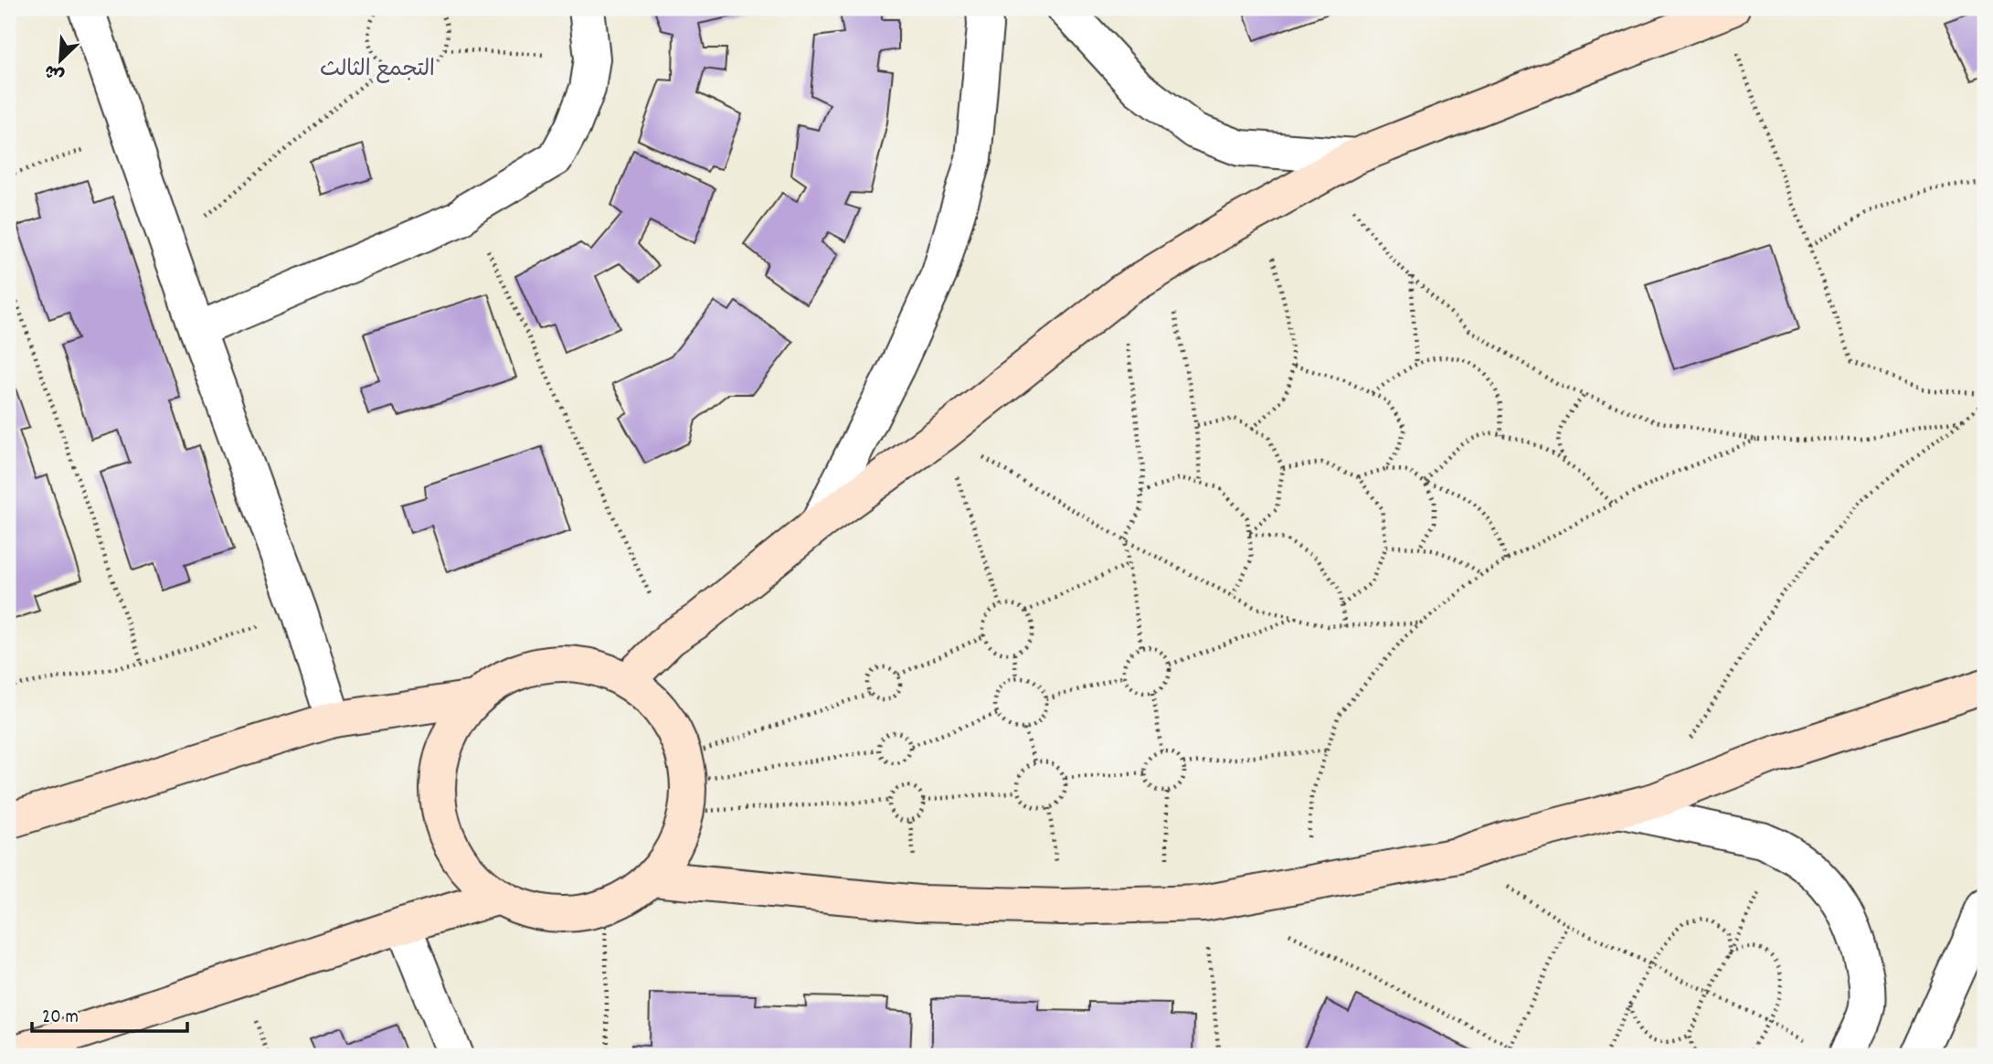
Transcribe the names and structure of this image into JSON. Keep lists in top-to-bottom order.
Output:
{
  "districts": ["التجمع الثالث"],
  "scale_bar": "20 m",
  "north": "bottom left"
}
